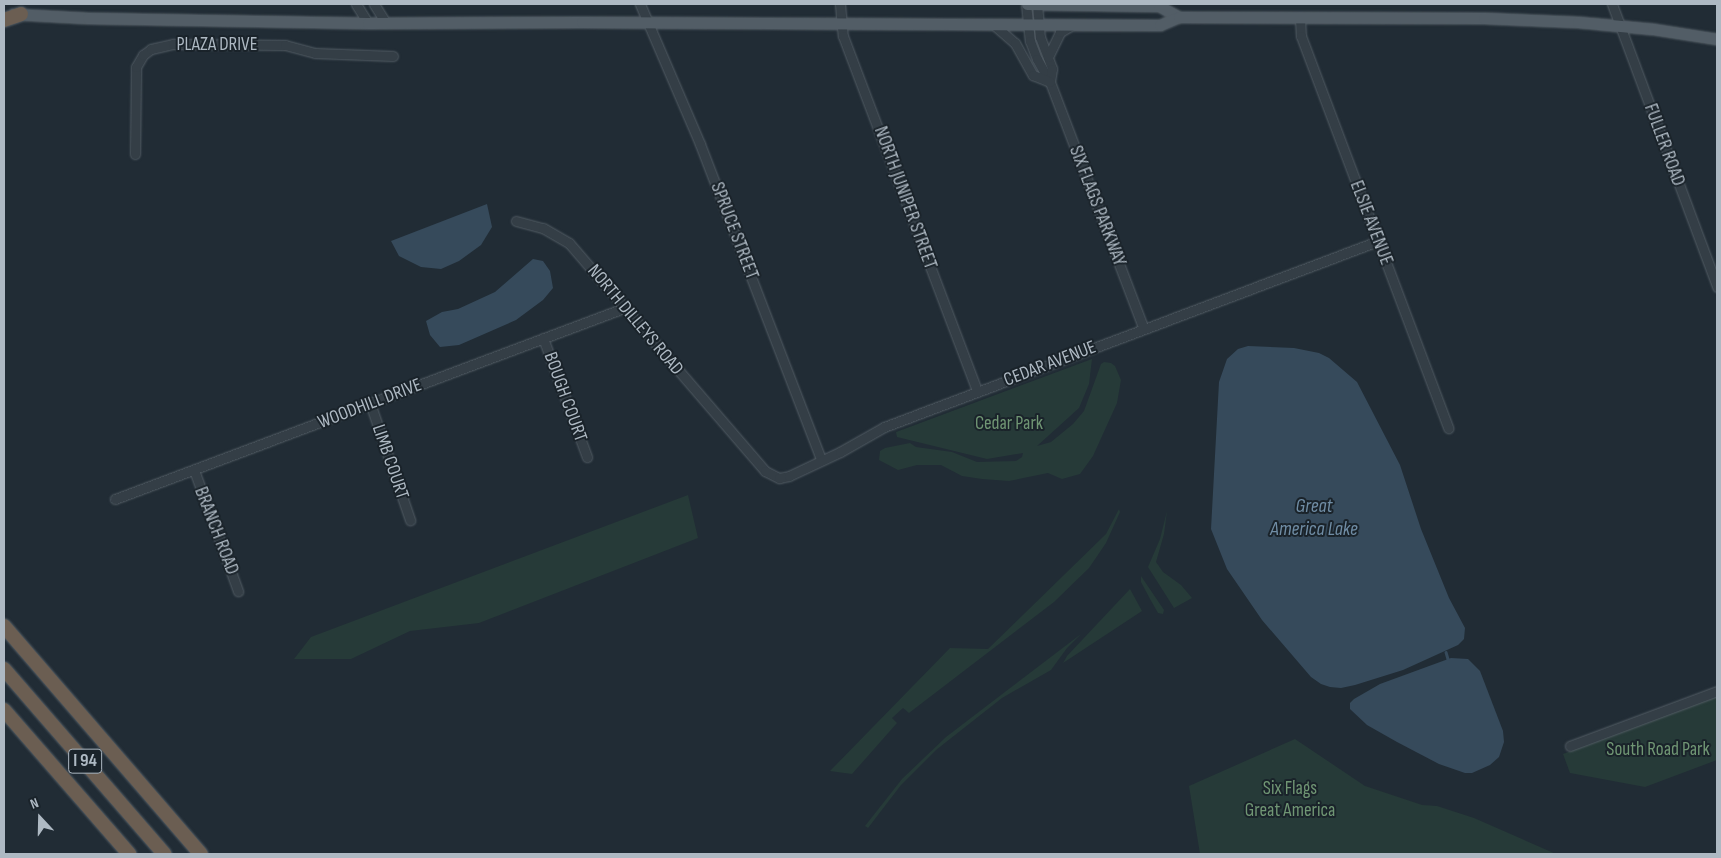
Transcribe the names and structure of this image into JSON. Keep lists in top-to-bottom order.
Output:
{
  "streets": {
    "highway": ["I 94"],
    "street": [
      "PLAZA DRIVE",
      "FULLER ROAD",
      "NORTH JUNIPER STREET",
      "SIX FLAGS PARKWAY",
      "ELSIE AVENUE",
      "SPRUCE STREET",
      "NORTH DILLEYS ROAD",
      "CEDAR AVENUE",
      "BOUGH COURT",
      "WOODHILL DRIVE",
      "LIMB COURT",
      "BRANCH ROAD"
    ]
  },
  "crossings": [
    ["NORTH JUNIPER STREET", "CEDAR AVENUE"],
    ["SIX FLAGS PARKWAY", "CEDAR AVENUE"],
    ["ELSIE AVENUE", "CEDAR AVENUE"],
    ["SPRUCE STREET", "CEDAR AVENUE"],
    ["NORTH DILLEYS ROAD", "CEDAR AVENUE"],
    ["NORTH DILLEYS ROAD", "WOODHILL DRIVE"],
    ["BOUGH COURT", "WOODHILL DRIVE"],
    ["WOODHILL DRIVE", "LIMB COURT"],
    ["WOODHILL DRIVE", "BRANCH ROAD"]
  ],
  "water": ["Great America Lake"],
  "parks": ["Cedar Park", "South Road Park", "Six Flags Great America"],
  "north": "top"
}
